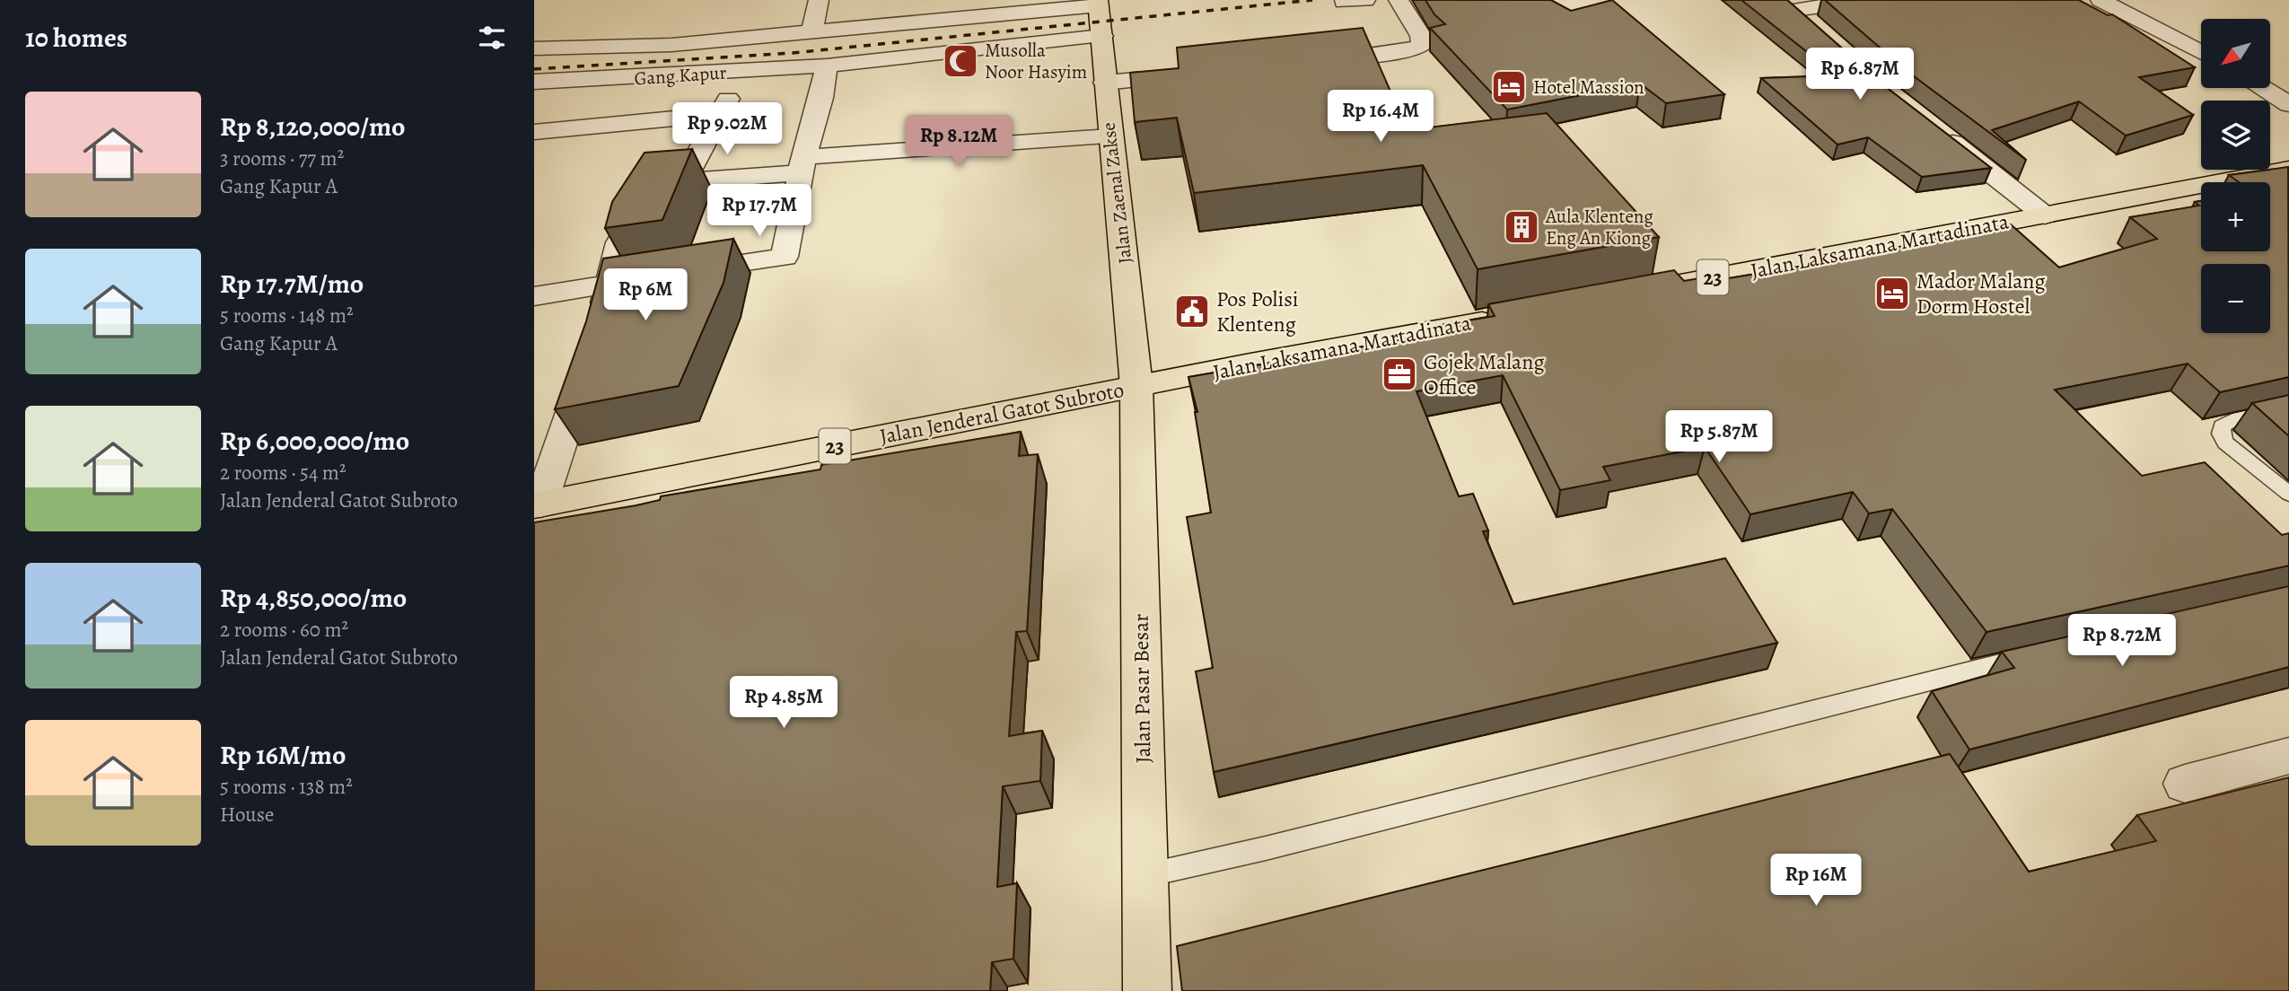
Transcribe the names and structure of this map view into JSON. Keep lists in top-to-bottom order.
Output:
{
  "streets": {
    "main road": [
      "Jalan Zaenal Zakse",
      "Jalan Laksamana Martadinata",
      "23",
      "Jalan Jenderal Gatot Subroto",
      "Jalan Pasar Besar"
    ],
    "street": ["Gang Kapur"]
  },
  "crossings": [
    ["Gang Kapur", "Jalan Zaenal Zakse"],
    ["Jalan Zaenal Zakse", "Jalan Laksamana Martadinata"],
    ["Jalan Zaenal Zakse", "Jalan Jenderal Gatot Subroto"],
    ["Jalan Zaenal Zakse", "Jalan Pasar Besar"],
    ["Jalan Laksamana Martadinata", "Jalan Jenderal Gatot Subroto"],
    ["Jalan Laksamana Martadinata", "Jalan Pasar Besar"],
    ["Jalan Jenderal Gatot Subroto", "Jalan Pasar Besar"]
  ],
  "places": {
    "mosque": ["Musolla Noor Hasyim"],
    "hotel": ["Hotel Massion", "Mador Malang Dorm Hostel"],
    "building": ["Aula Klenteng Eng An Kiong"],
    "public building": ["Pos Polisi Klenteng"],
    "office": ["Gojek Malang Office"]
  },
  "north": "bottom left",
  "page": {
    "heading": "10 homes",
    "map_buttons": ["+", "−"],
    "price": [
      "Rp 6.87M",
      "Rp 16.4M",
      "Rp 9.02M",
      "Rp 8.12M",
      "Rp 17.7M",
      "Rp 6M",
      "Rp 5.87M",
      "Rp 8.72M",
      "Rp 4.85M",
      "Rp 16M"
    ],
    "list": [
      {
        "name": "Rp 8,120,000/mo",
        "note": "3 rooms · 77 m² · Gang Kapur A"
      },
      {
        "name": "Rp 17.7M/mo",
        "note": "5 rooms · 148 m² · Gang Kapur A"
      },
      {
        "name": "Rp 6,000,000/mo",
        "note": "2 rooms · 54 m² · Jalan Jenderal Gatot Subroto"
      },
      {
        "name": "Rp 4,850,000/mo",
        "note": "2 rooms · 60 m² · Jalan Jenderal Gatot Subroto"
      },
      {
        "name": "Rp 16M/mo",
        "note": "5 rooms · 138 m² · House"
      }
    ]
  }
}
